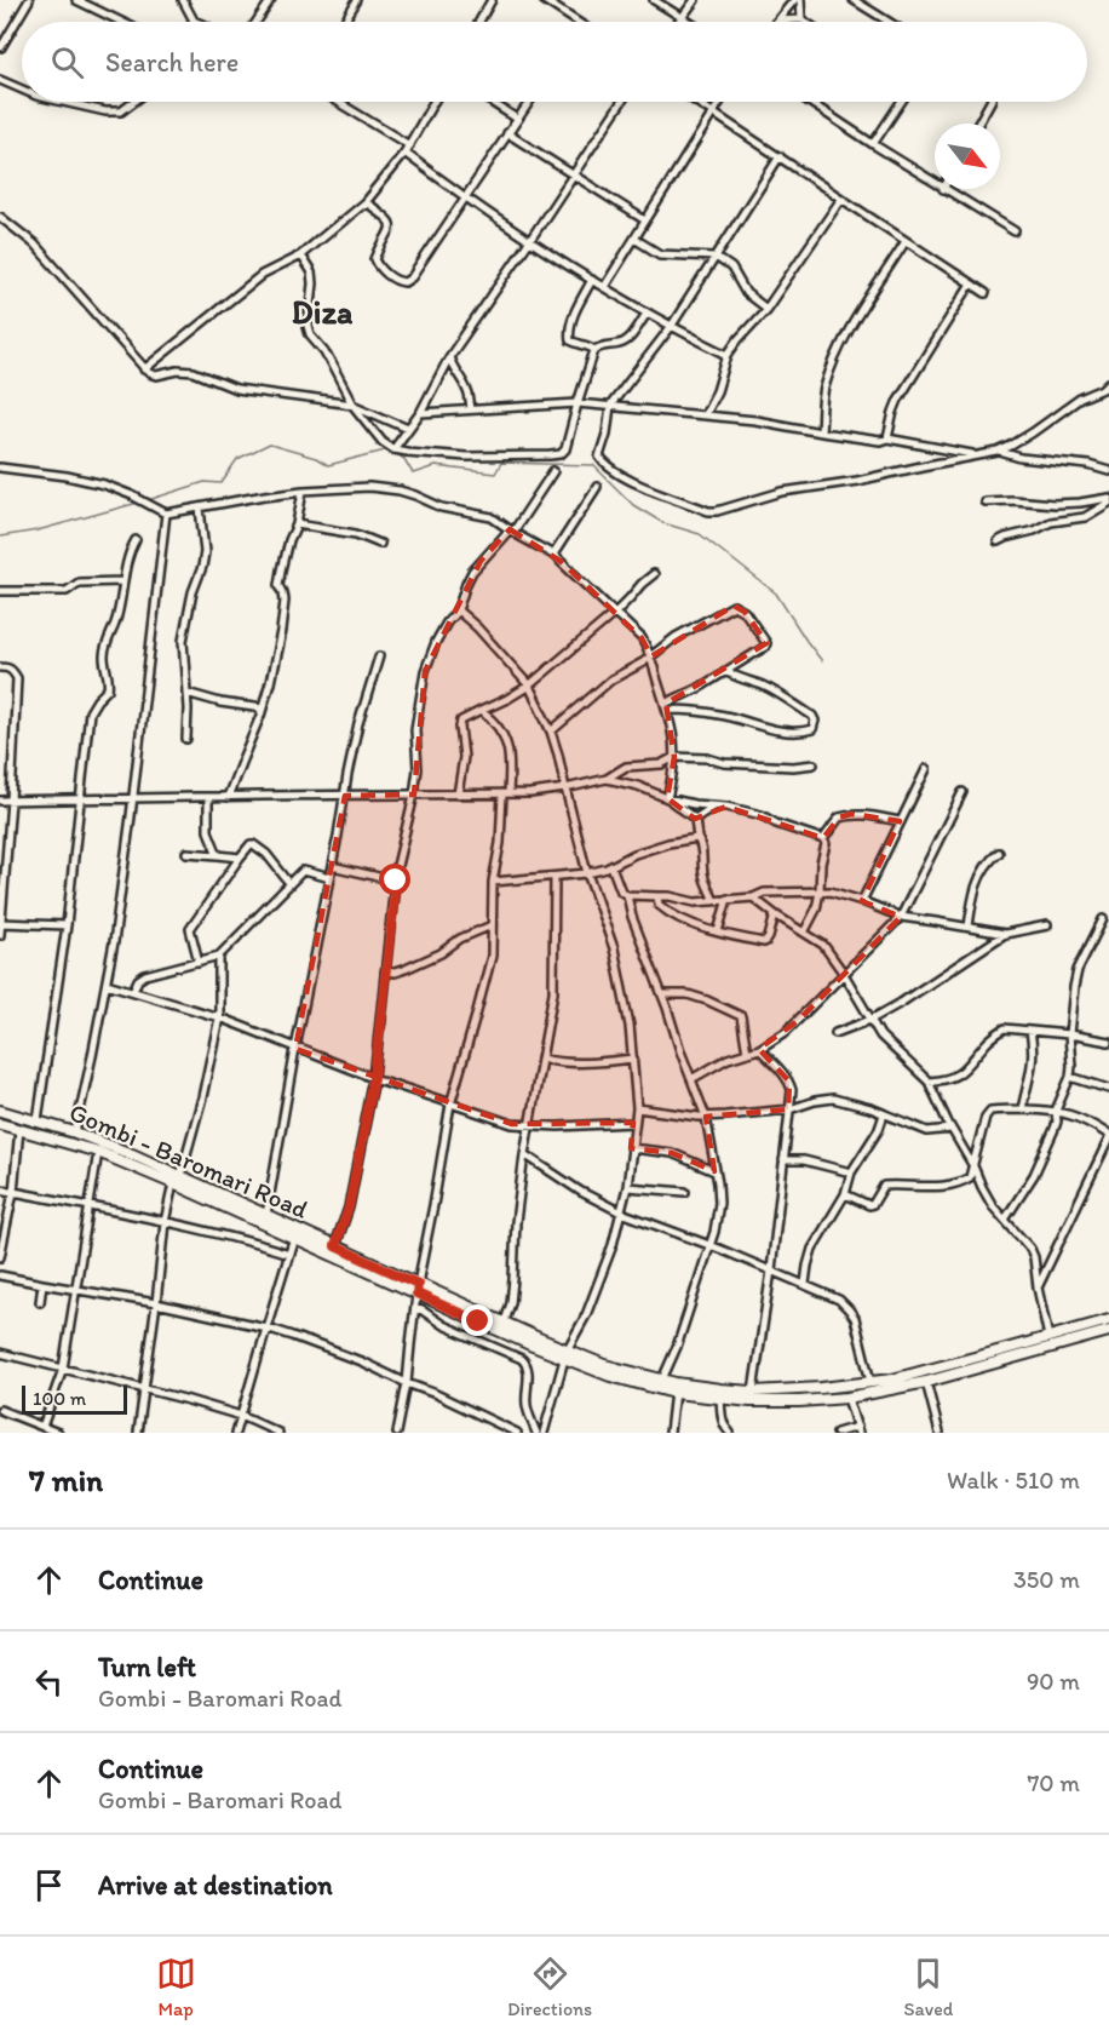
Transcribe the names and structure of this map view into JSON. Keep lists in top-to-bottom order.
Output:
{
  "streets": {
    "main road": ["Gombi - Baromari Road"]
  },
  "districts": ["Diza"],
  "scale_bar": "100 m",
  "north": "bottom right",
  "page": {
    "search": "Search here",
    "scale": "100 m",
    "heading": ["7 min", "Walk · 510 m"],
    "list": [
      ["Continue", "350 m"],
      ["Turn left", "Gombi - Baromari Road", "90 m"],
      ["Continue", "Gombi - Baromari Road", "70 m"],
      "Arrive at destination"
    ],
    "nav": ["Map", "Directions", "Saved"]
  }
}
